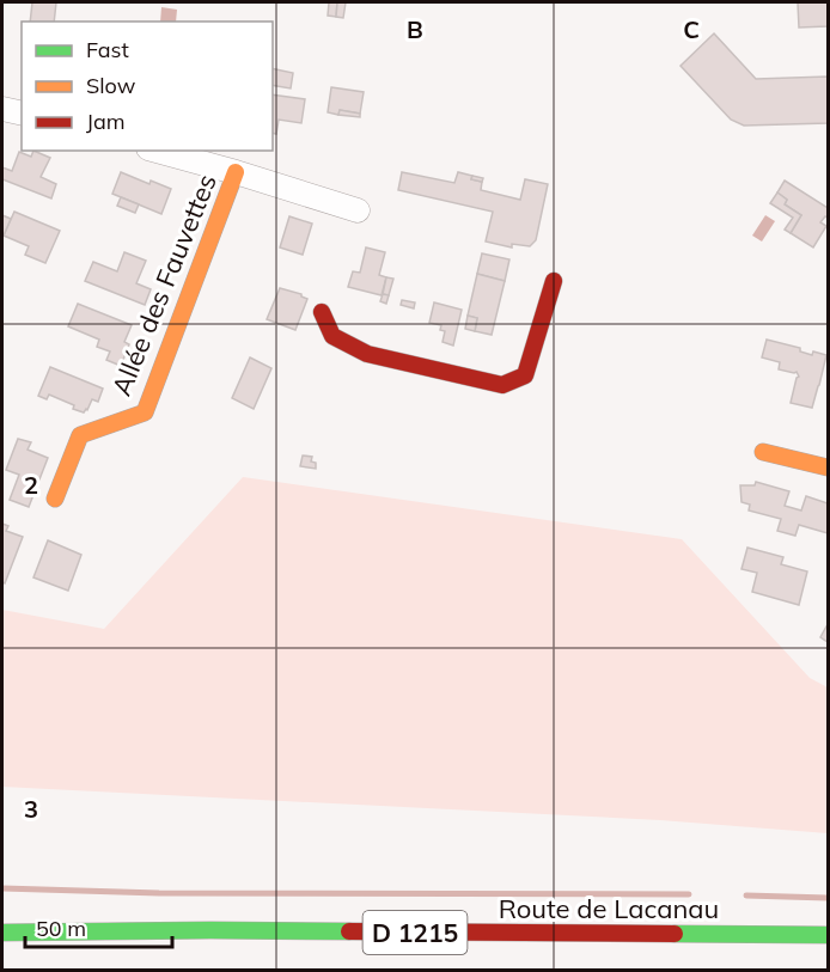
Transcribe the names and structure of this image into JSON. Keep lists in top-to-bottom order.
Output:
{
  "streets": {
    "main road": ["Allée des Fauvettes", "Route de Lacanau", "D 1215"]
  },
  "legend": ["Fast", "Slow", "Jam"],
  "scale_bar": "50 m",
  "grid": {
    "columns": ["B", "C"],
    "rows": ["2", "3"]
  }
}
